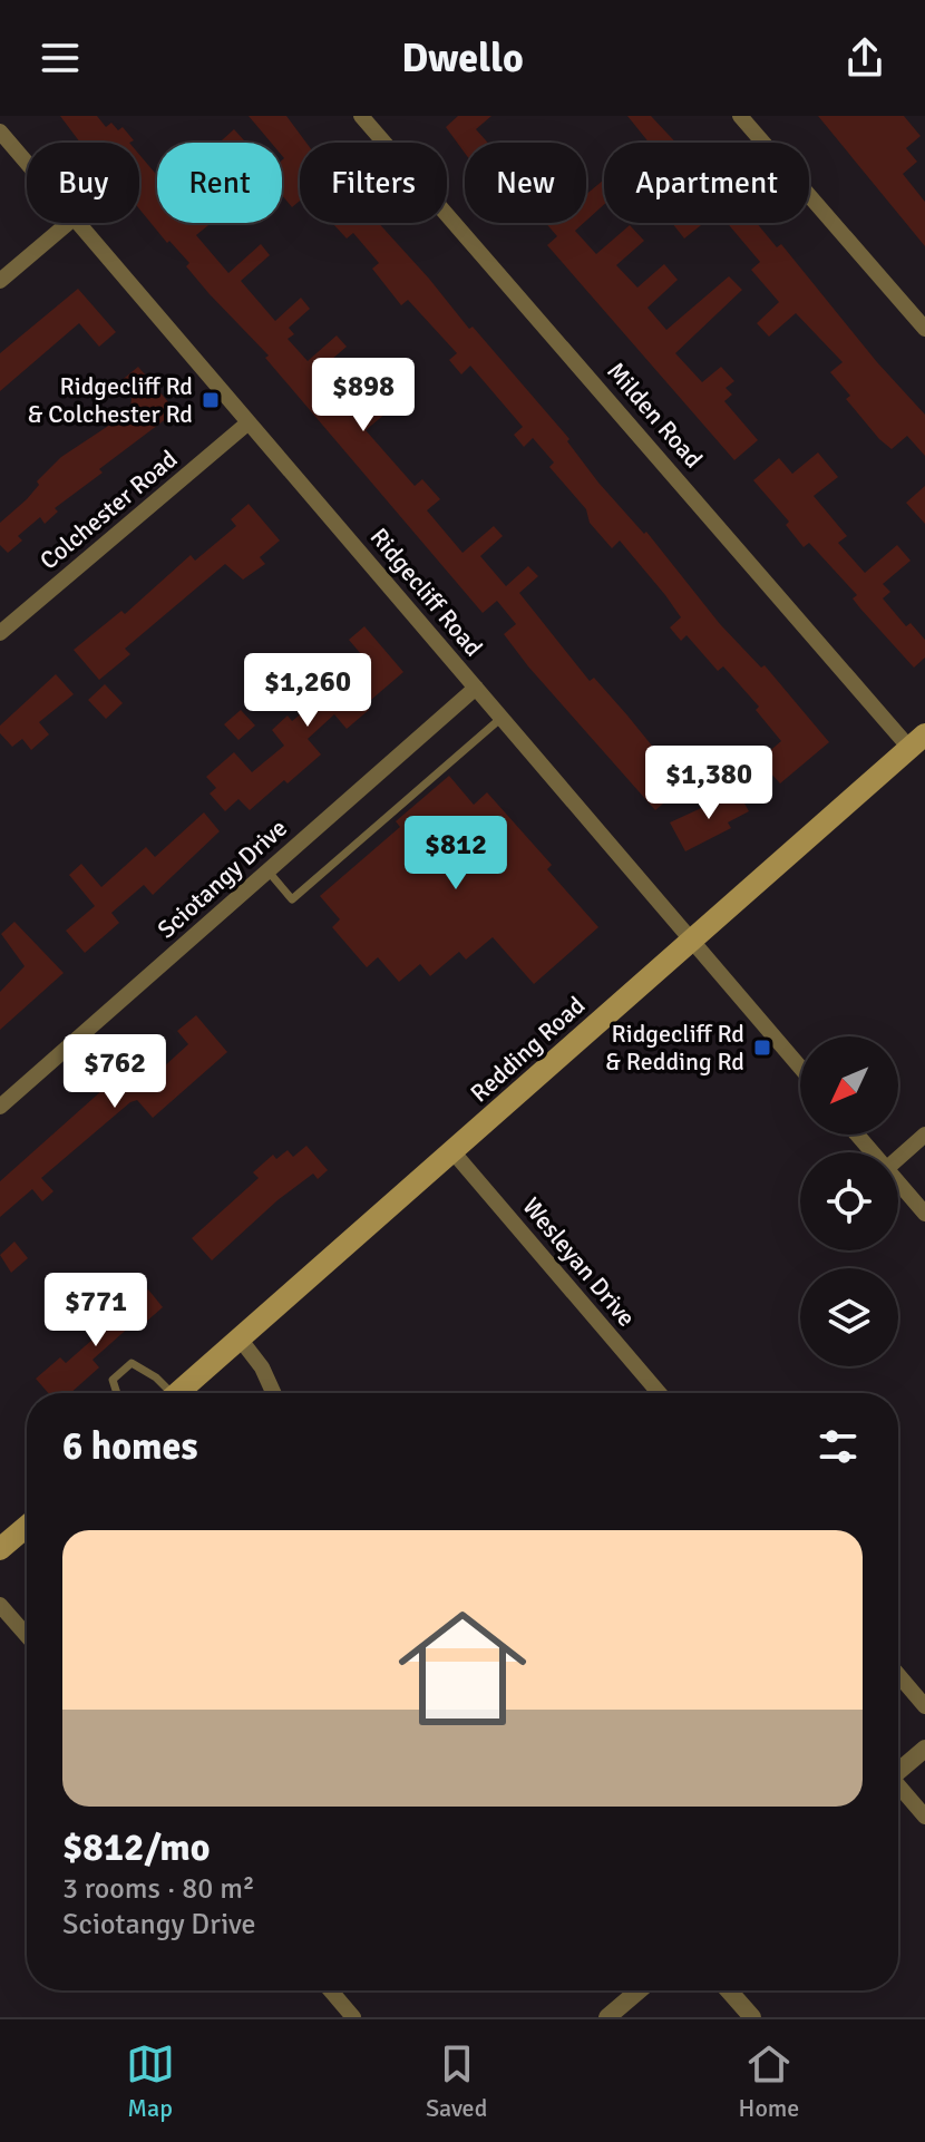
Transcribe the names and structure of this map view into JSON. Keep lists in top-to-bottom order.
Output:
{
  "streets": {
    "main road": ["Redding Road"],
    "street": [
      "Milden Road",
      "Colchester Road",
      "Ridgecliff Road",
      "Sciotangy Drive",
      "Wesleyan Drive"
    ]
  },
  "crossings": [
    ["Milden Road", "Redding Road"],
    ["Colchester Road", "Ridgecliff Road"],
    ["Ridgecliff Road", "Sciotangy Drive"],
    ["Ridgecliff Road", "Redding Road"],
    ["Redding Road", "Wesleyan Drive"]
  ],
  "places": {
    "transit": ["Ridgecliff Rd & Colchester Rd", "Ridgecliff Rd & Redding Rd"]
  },
  "north": "bottom left",
  "page": {
    "header": "Dwello",
    "chip": [
      "Buy",
      "Rent",
      "Filters",
      "New",
      "Apartment"
    ],
    "price": [
      "$898",
      "$1,260",
      "$1,380",
      "$812",
      "$762",
      "$771"
    ],
    "heading": "6 homes",
    "list": [
      {
        "name": "$812/mo",
        "note": "3 rooms · 80 m² · Sciotangy Drive"
      }
    ],
    "tabs": ["Map", "Saved", "Home"]
  }
}
